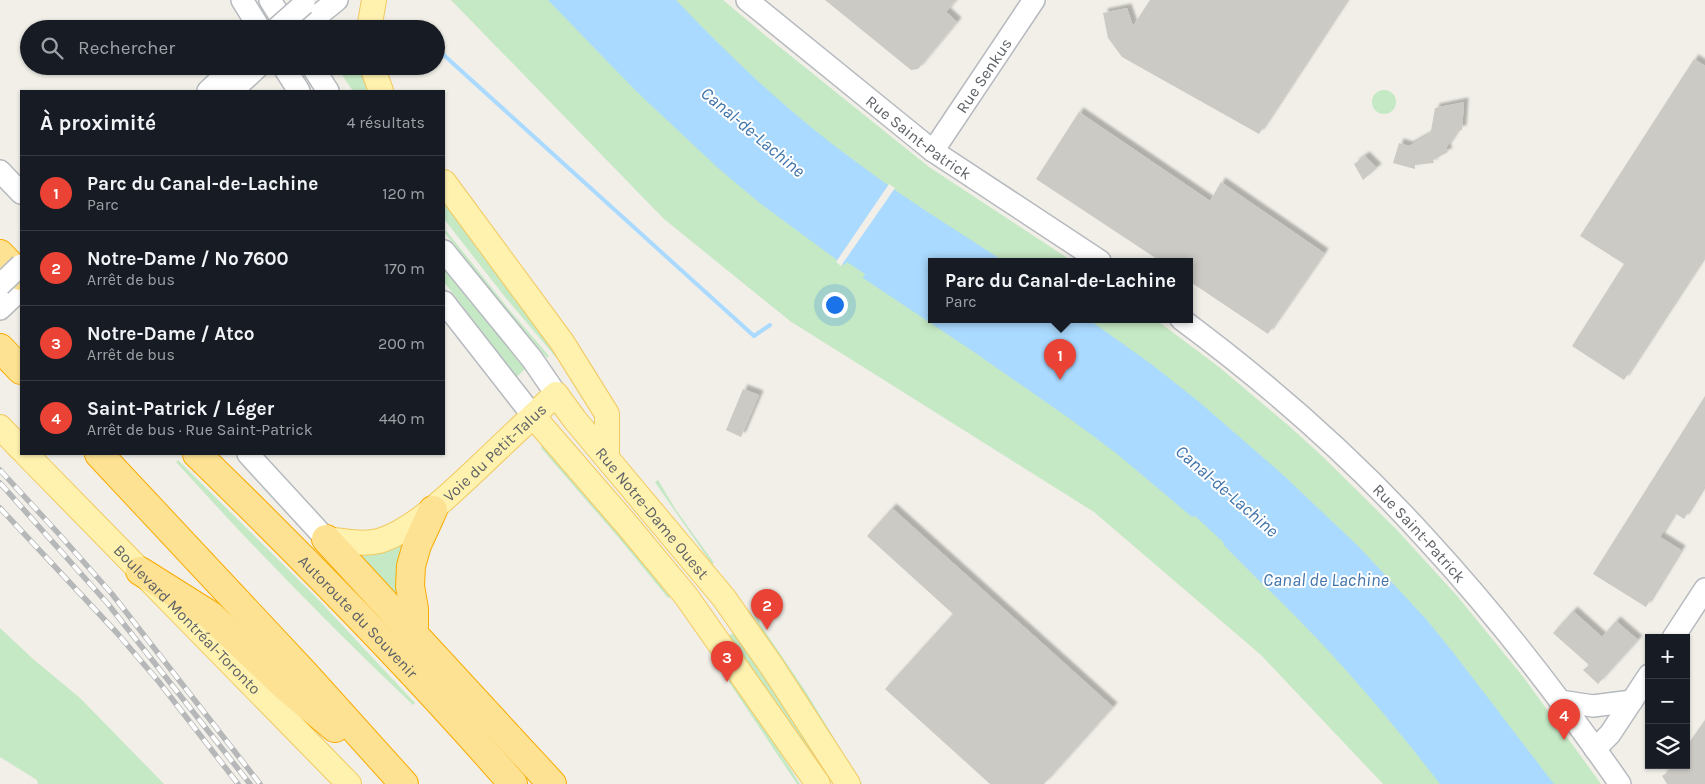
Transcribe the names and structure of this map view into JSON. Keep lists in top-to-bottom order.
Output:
{
  "streets": {
    "highway": ["Autoroute du Souvenir"],
    "main road": [
      "Rue Senkus",
      "Rue Saint-Patrick",
      "Voie du Petit-Talus",
      "Rue Notre-Dame Ouest",
      "Boulevard Montréal-Toronto"
    ]
  },
  "crossings": [
    ["Rue Senkus", "Rue Saint-Patrick"],
    ["Voie du Petit-Talus", "Rue Notre-Dame Ouest"]
  ],
  "water": ["Canal-de-Lachine", "Canal de Lachine"],
  "page": {
    "search": "Rechercher",
    "heading": ["À proximité", "4 résultats"],
    "list": [
      {
        "mark": "1",
        "name": "Parc du Canal-de-Lachine",
        "note": "Parc",
        "value": "120 m"
      },
      {
        "mark": "2",
        "name": "Notre-Dame / No 7600",
        "note": "Arrêt de bus",
        "value": "170 m"
      },
      {
        "mark": "3",
        "name": "Notre-Dame / Atco",
        "note": "Arrêt de bus",
        "value": "200 m"
      },
      {
        "mark": "4",
        "name": "Saint-Patrick / Léger",
        "note": "Arrêt de bus · Rue Saint-Patrick",
        "value": "440 m"
      }
    ],
    "popup": ["Parc du Canal-de-Lachine", "Parc"],
    "pins": [
      "1",
      "2",
      "3",
      "4"
    ],
    "map_buttons": ["+", "−"]
  }
}
